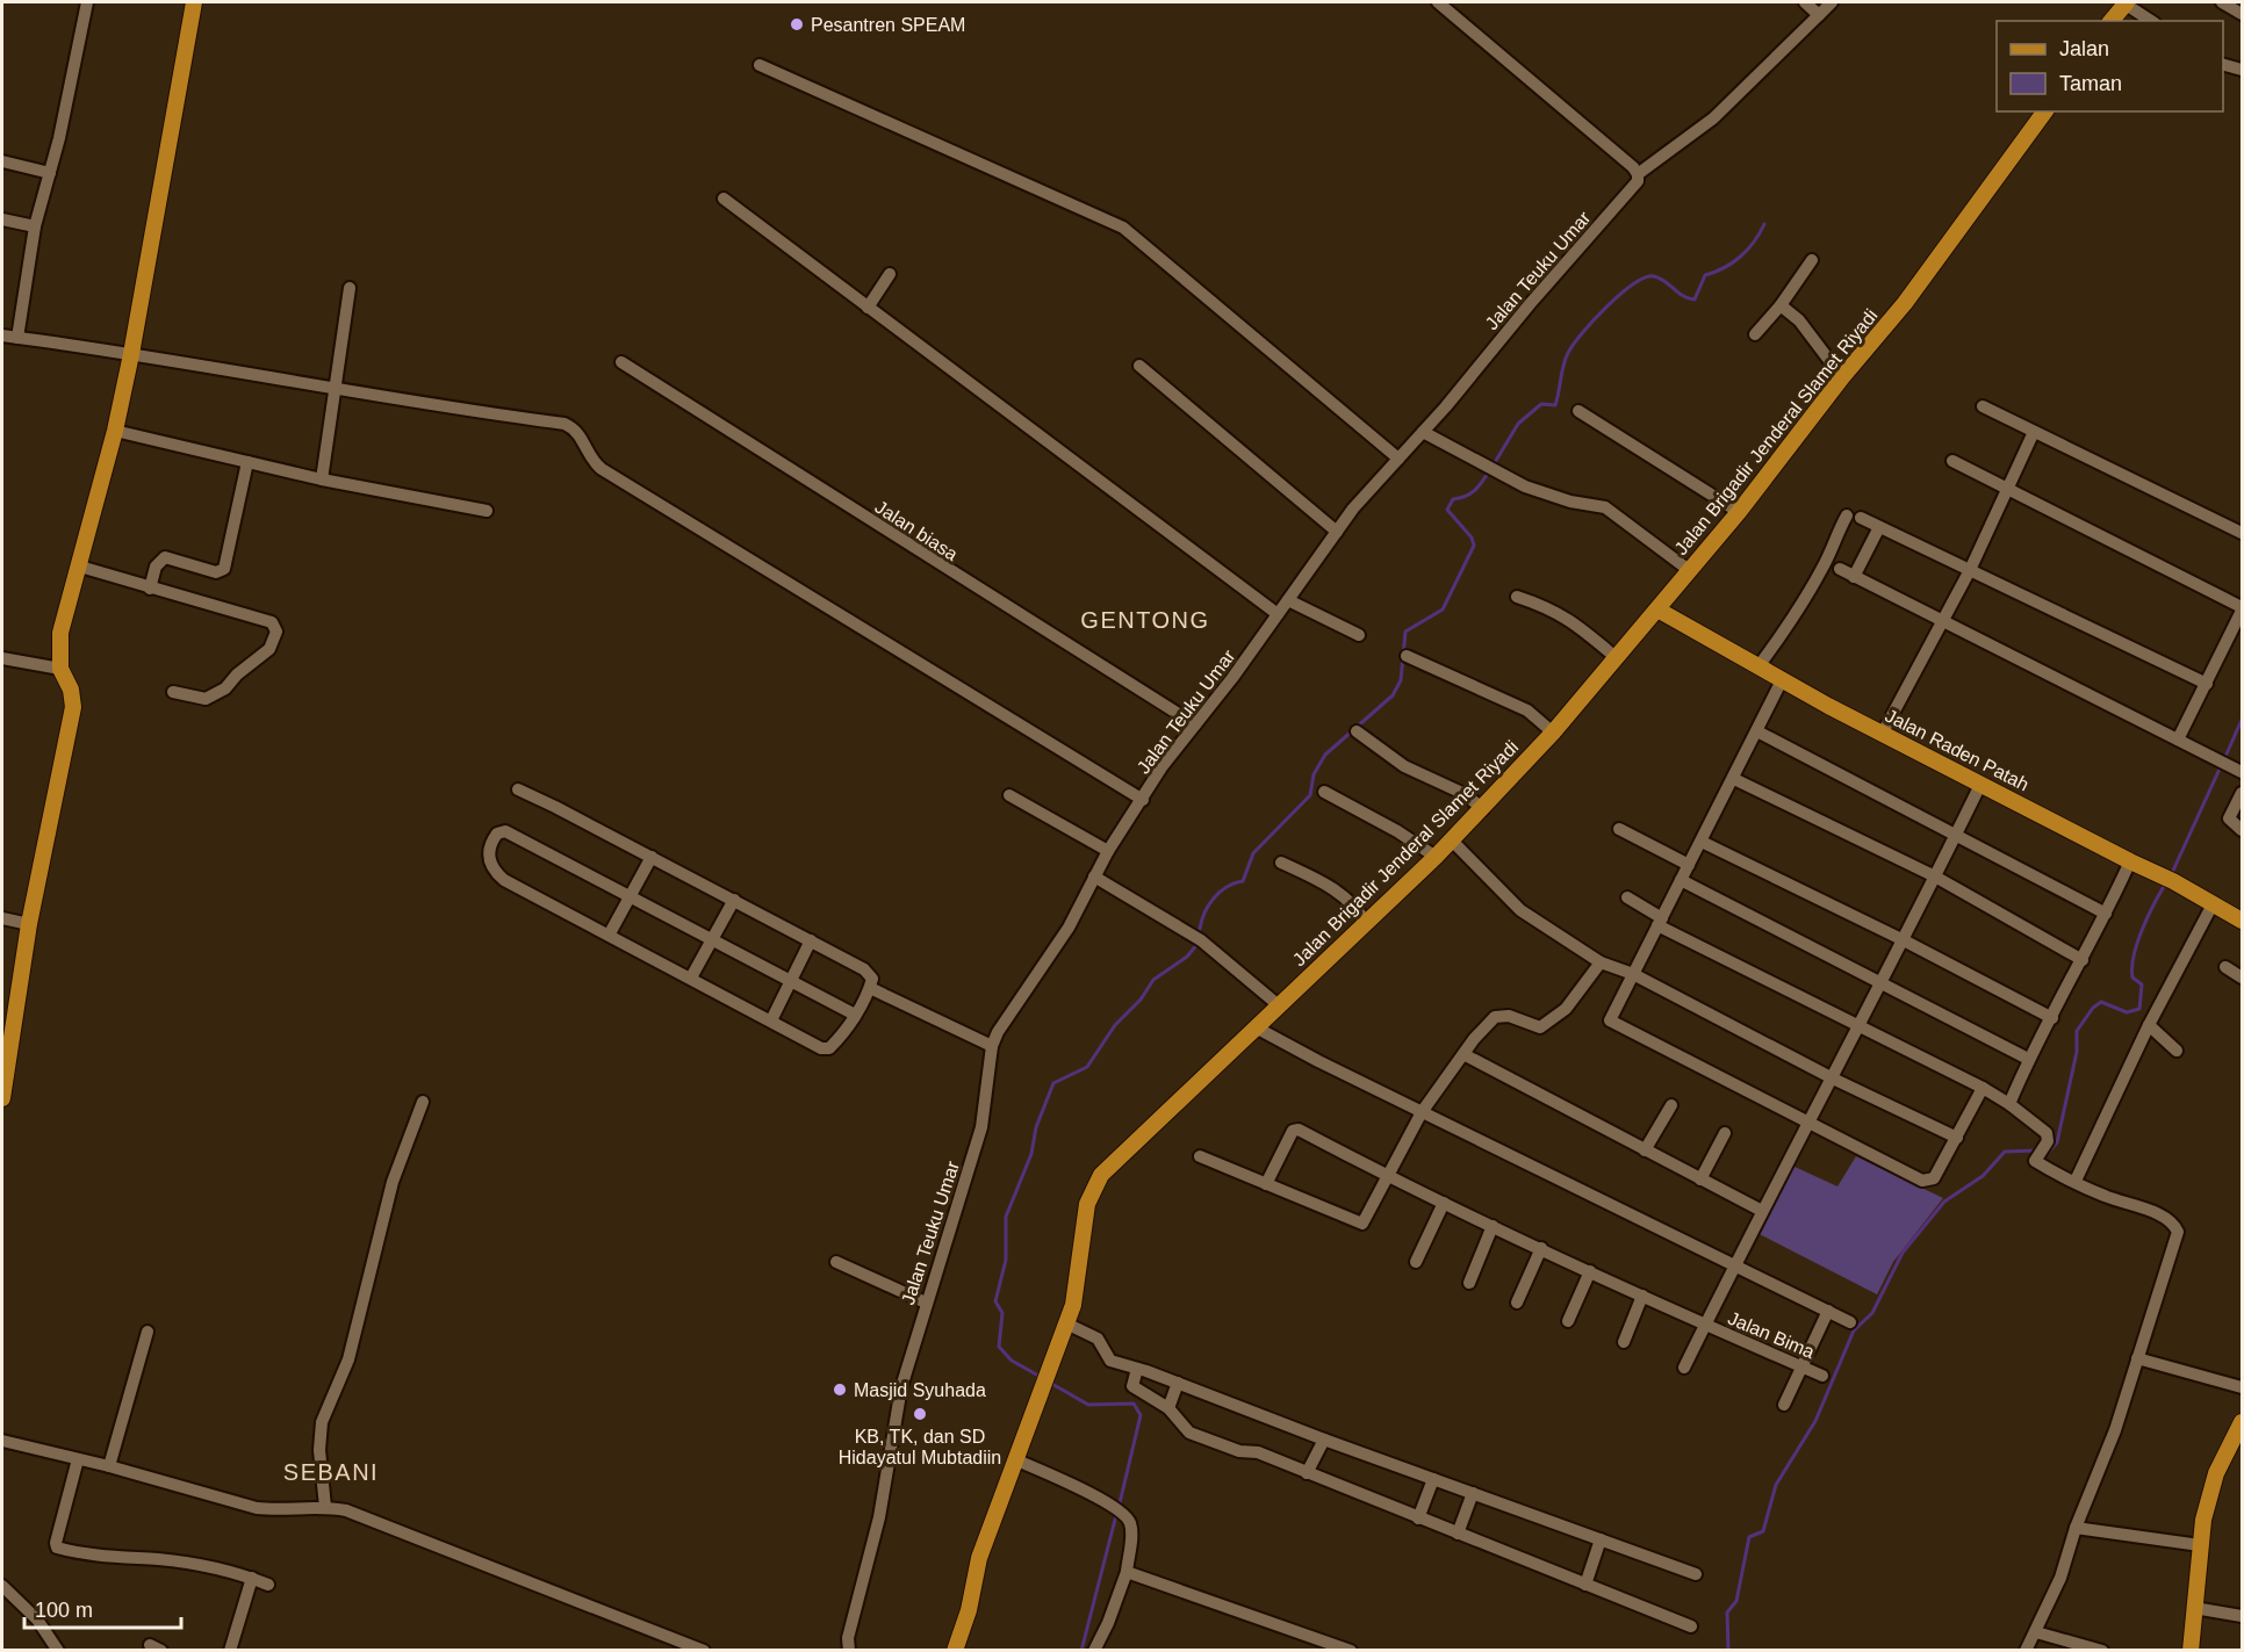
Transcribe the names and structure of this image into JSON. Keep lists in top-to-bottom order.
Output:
{
  "streets": {
    "main road": ["Jalan Brigadir Jenderal Slamet Riyadi", "Jalan Raden Patah"],
    "street": ["Jalan Teuku Umar", "Jalan biasa", "Jalan Bima"]
  },
  "crossings": [
    ["Jalan Teuku Umar", "Jalan biasa"],
    ["Jalan Brigadir Jenderal Slamet Riyadi", "Jalan Raden Patah"]
  ],
  "districts": ["GENTONG", "SEBANI"],
  "places": ["Pesantren SPEAM", "Masjid Syuhada", "KB, TK, dan SD Hidayatul Mubtadiin"],
  "legend": ["Jalan", "Taman"],
  "scale_bar": "100 m"
}
